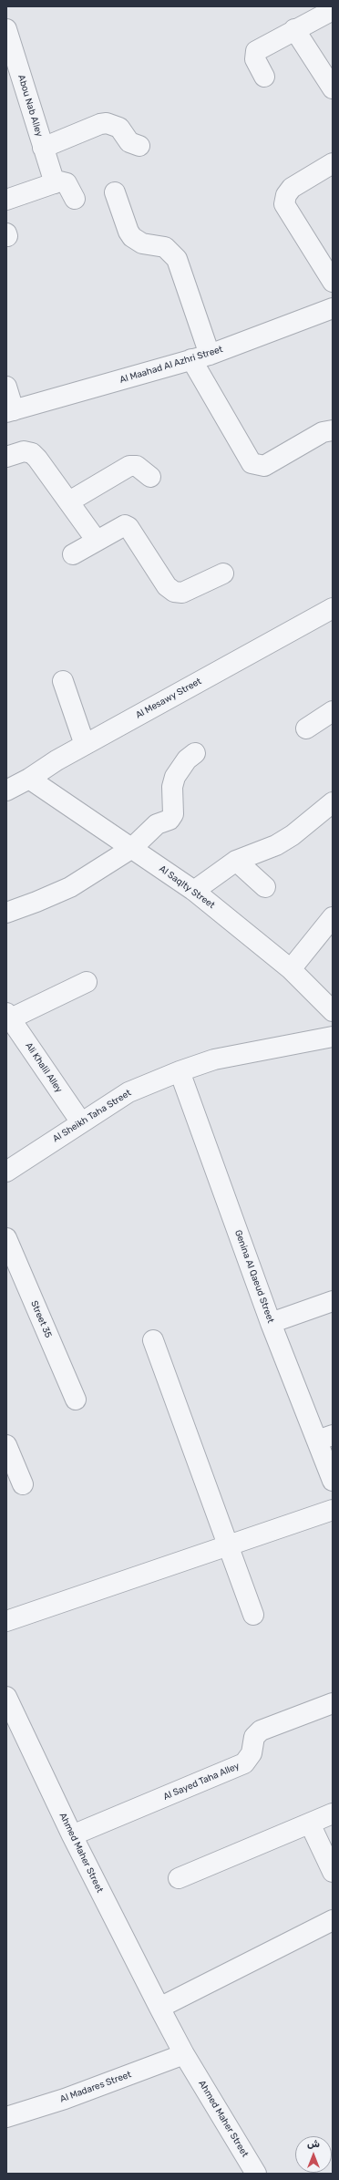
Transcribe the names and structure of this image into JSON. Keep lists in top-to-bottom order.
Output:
{
  "streets": {
    "street": [
      "Abou Nab Alley",
      "Al Maahad Al Azhri Street",
      "Al Mesawy Street",
      "Al Saqlty Street",
      "Ali Khalil Alley",
      "Al Sheikh Taha Street",
      "Genina Al Qaeud Street",
      "Street 35",
      "Al Sayed Taha Alley",
      "Ahmed Maher Street",
      "Al Madares Street"
    ]
  },
  "crossings": [
    ["Al Mesawy Street", "Al Saqlty Street"],
    ["Ali Khalil Alley", "Al Sheikh Taha Street"],
    ["Al Sheikh Taha Street", "Genina Al Qaeud Street"],
    ["Al Sayed Taha Alley", "Ahmed Maher Street"],
    ["Ahmed Maher Street", "Al Madares Street"]
  ],
  "north": "top"
}
